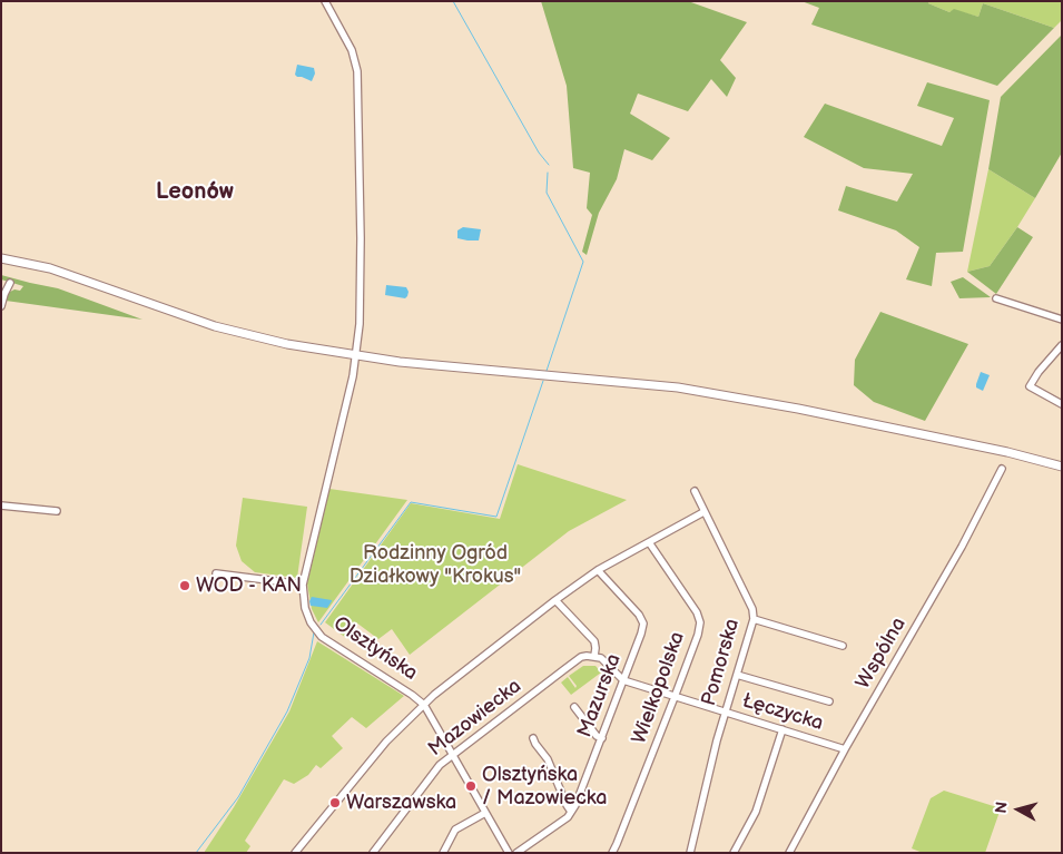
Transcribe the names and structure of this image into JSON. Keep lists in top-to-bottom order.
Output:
{
  "streets": {
    "street": [
      "Olsztyńska",
      "Wspólna",
      "Pomorska",
      "Wielkopolska",
      "Mazurska",
      "Łęczycka",
      "Mazowiecka"
    ]
  },
  "crossings": [
    ["Olsztyńska", "Mazowiecka"],
    ["Wspólna", "Łęczycka"],
    ["Pomorska", "Łęczycka"],
    ["Wielkopolska", "Łęczycka"],
    ["Mazurska", "Łęczycka"],
    ["Łęczycka", "Mazowiecka"]
  ],
  "districts": ["Leonów"],
  "parks": ["Rodzinny Ogród Działkowy \"Krokus\""],
  "places": ["WOD - KAN", "Olsztyńska / Mazowiecka", "Warszawska"],
  "north": "left"
}
